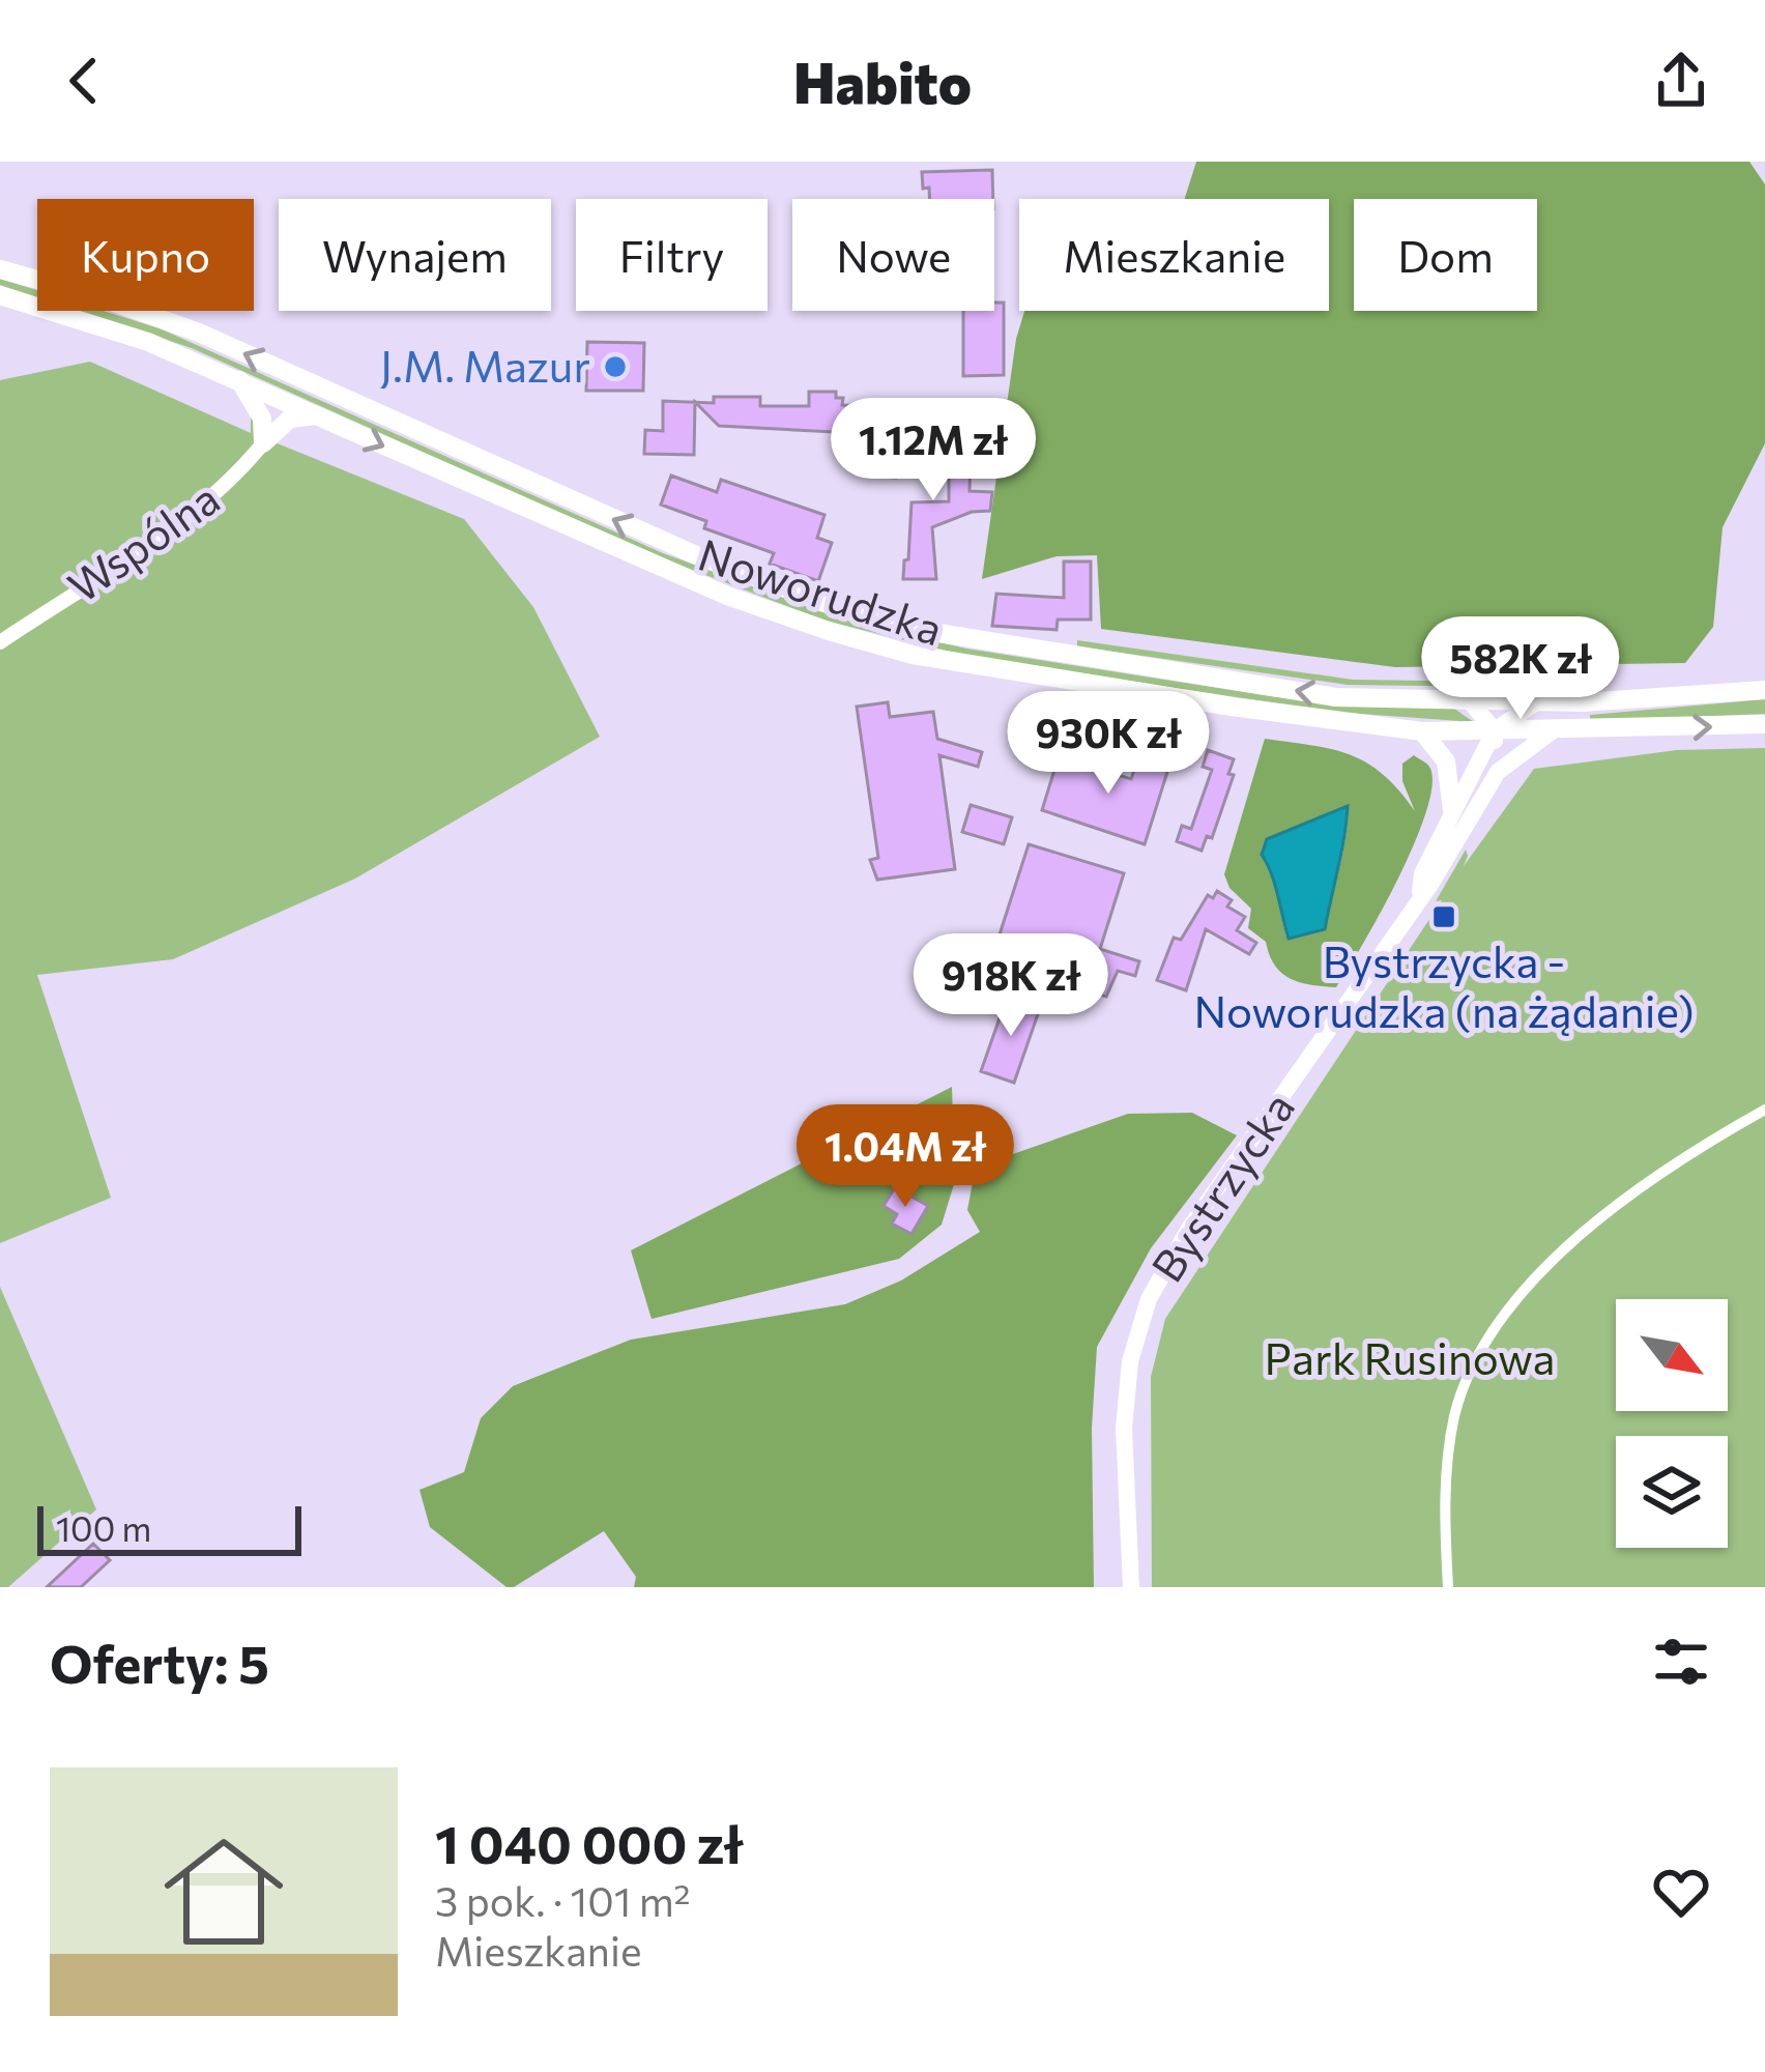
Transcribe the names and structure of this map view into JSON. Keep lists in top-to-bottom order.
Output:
{
  "streets": {
    "main road": ["Noworudzka"],
    "street": ["Wspólna", "Bystrzycka"]
  },
  "crossings": [
    ["Noworudzka", "Bystrzycka"]
  ],
  "parks": ["Park Rusinowa"],
  "places": {
    "other": ["J.M. Mazur"],
    "transit": ["Bystrzycka - Noworudzka (na żądanie)"]
  },
  "scale_bar": "100 m",
  "north": "bottom right",
  "page": {
    "header": "Habito",
    "chip": [
      "Kupno",
      "Wynajem",
      "Filtry",
      "Nowe",
      "Mieszkanie",
      "Dom"
    ],
    "price": [
      "1.12M zł",
      "582K zł",
      "930K zł",
      "918K zł",
      "1.04M zł"
    ],
    "scale": "100 m",
    "heading": "Oferty: 5",
    "list": [
      {
        "name": "1 040 000 zł",
        "note": "3 pok. · 101 m² · Mieszkanie"
      }
    ]
  }
}
